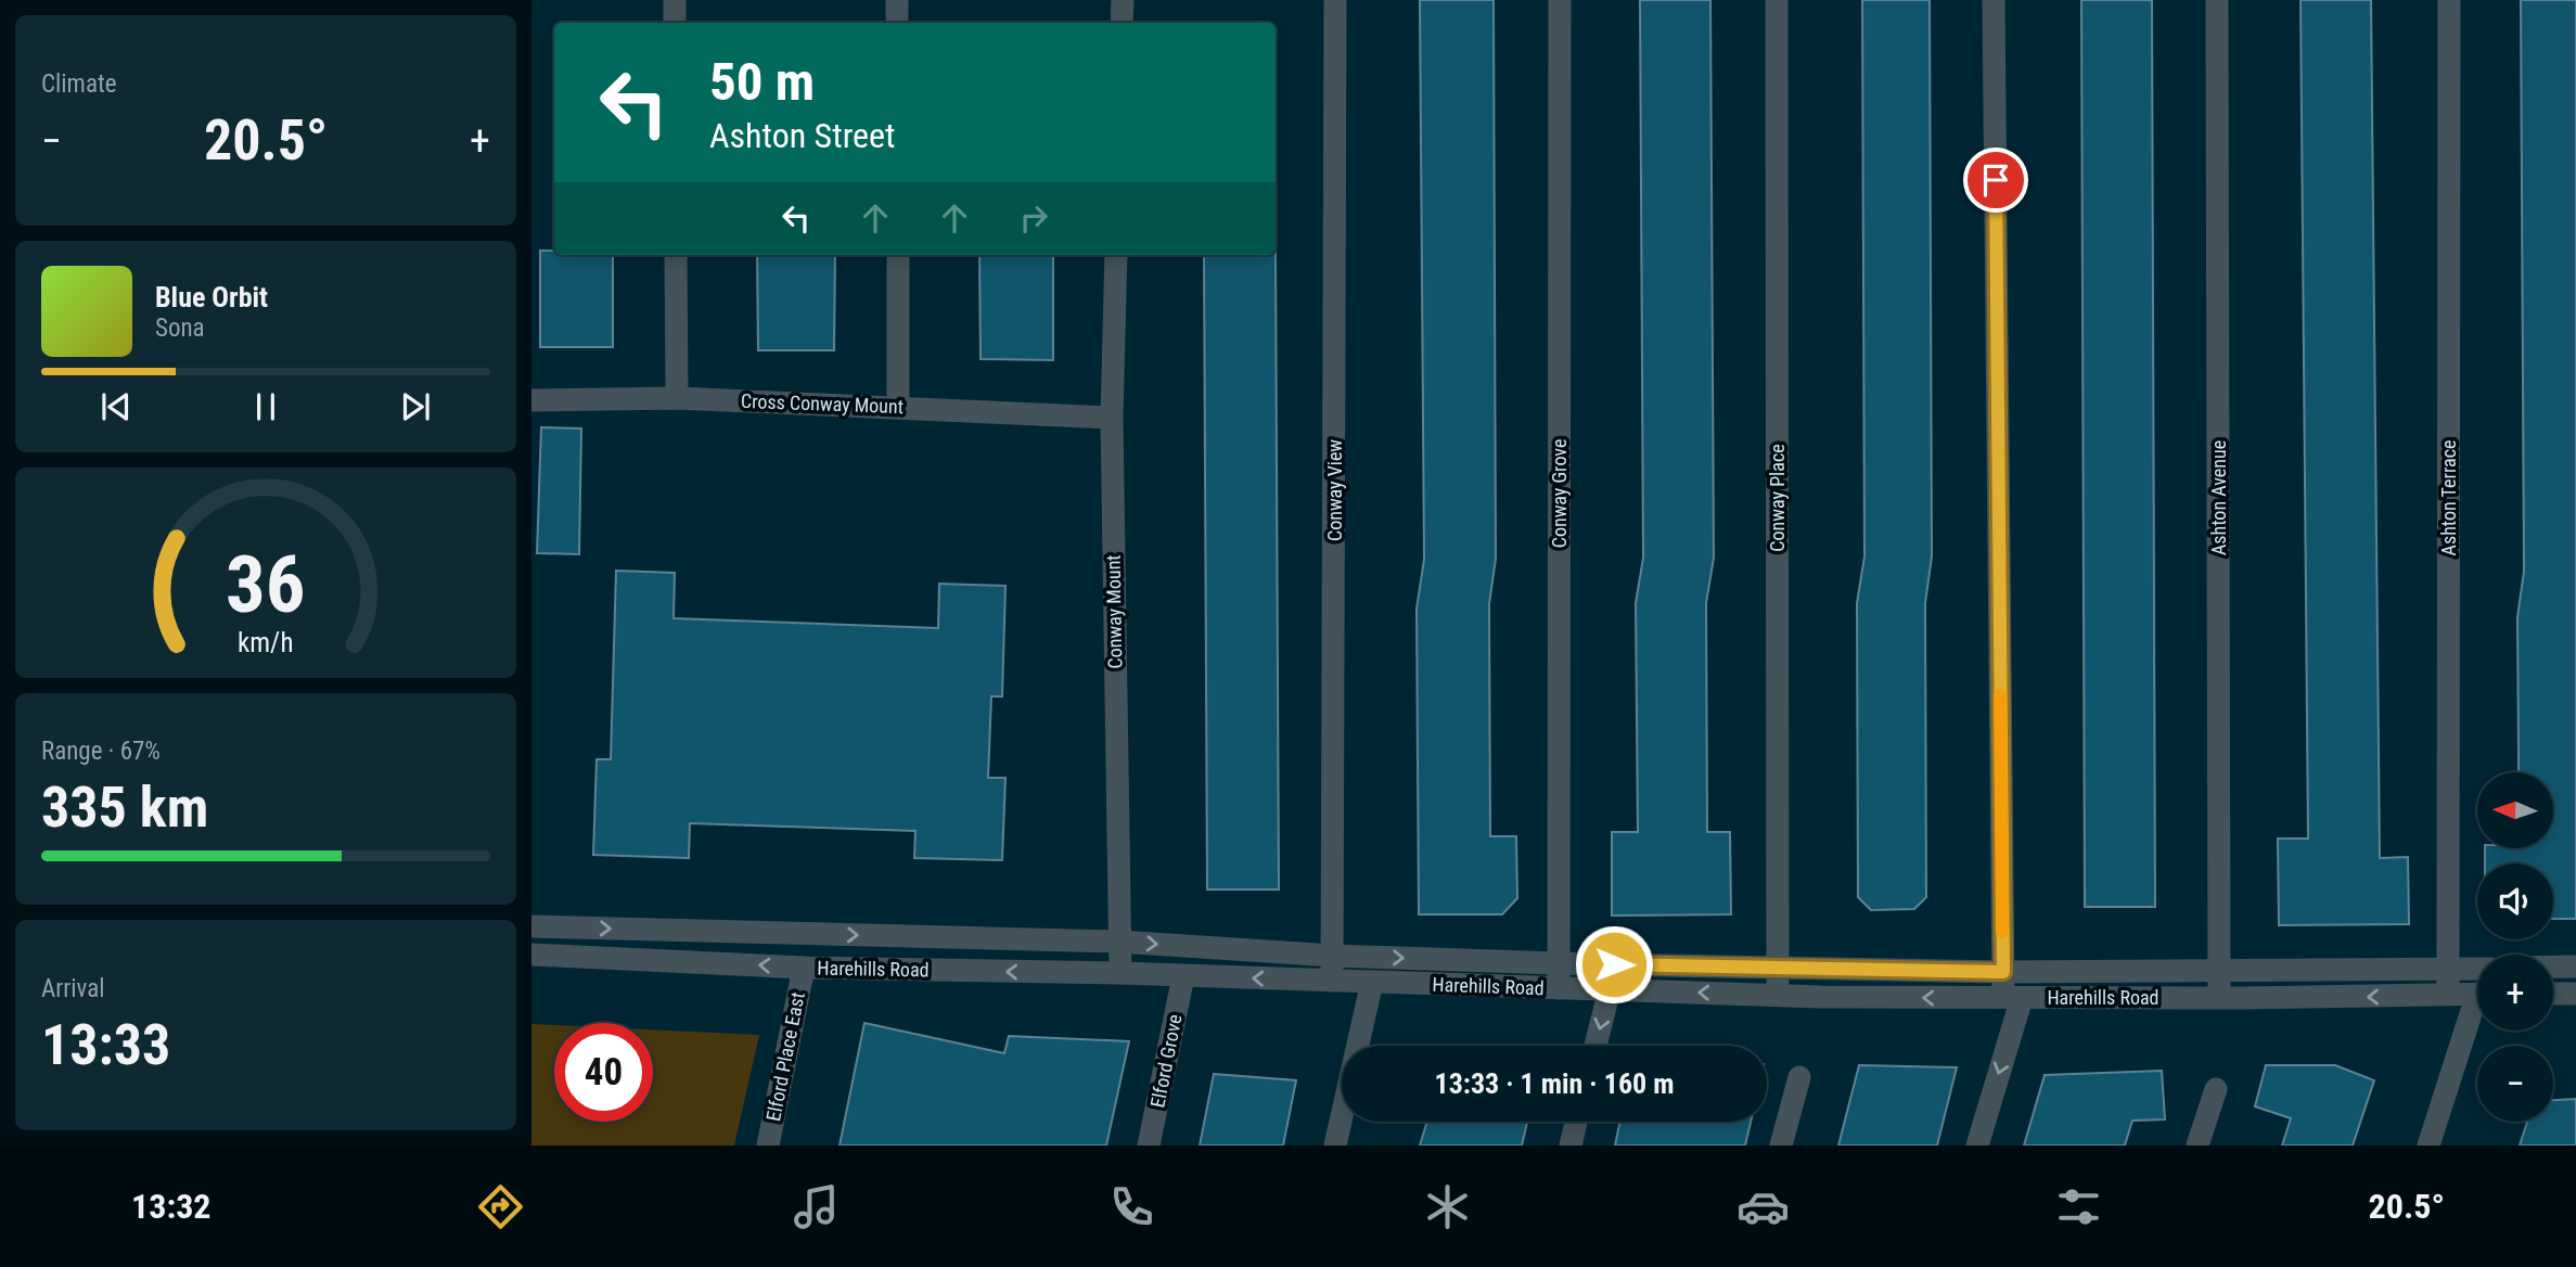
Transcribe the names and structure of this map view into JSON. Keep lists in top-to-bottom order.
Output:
{
  "streets": {
    "street": [
      "Cross Conway Mount",
      "Conway View",
      "Conway Grove",
      "Conway Place",
      "Ashton Avenue",
      "Ashton Terrace",
      "Conway Mount",
      "Harehills Road",
      "Elford Place East",
      "Elford Grove"
    ]
  },
  "crossings": [
    ["Cross Conway Mount", "Conway Mount"],
    ["Conway View", "Harehills Road"],
    ["Conway Grove", "Harehills Road"],
    ["Conway Place", "Harehills Road"],
    ["Ashton Avenue", "Harehills Road"],
    ["Ashton Terrace", "Harehills Road"],
    ["Conway Mount", "Harehills Road"],
    ["Harehills Road", "Elford Place East"],
    ["Harehills Road", "Elford Grove"]
  ],
  "north": "left",
  "page": {
    "tile": [
      "Climate",
      ["Range · 67%", "335 km"],
      ["Arrival", "13:33"]
    ],
    "turn": ["50 m", "Ashton Street"],
    "heat": ["−", "20.5°", "+"],
    "song": ["Blue Orbit", "Sona"],
    "map_buttons": ["+", "−"],
    "limit": "40",
    "trip": "13:33 · 1 min · 160 m",
    "tabs": ["13:32", "20.5°"],
    "gauge": ["36", "km/h"]
  }
}
